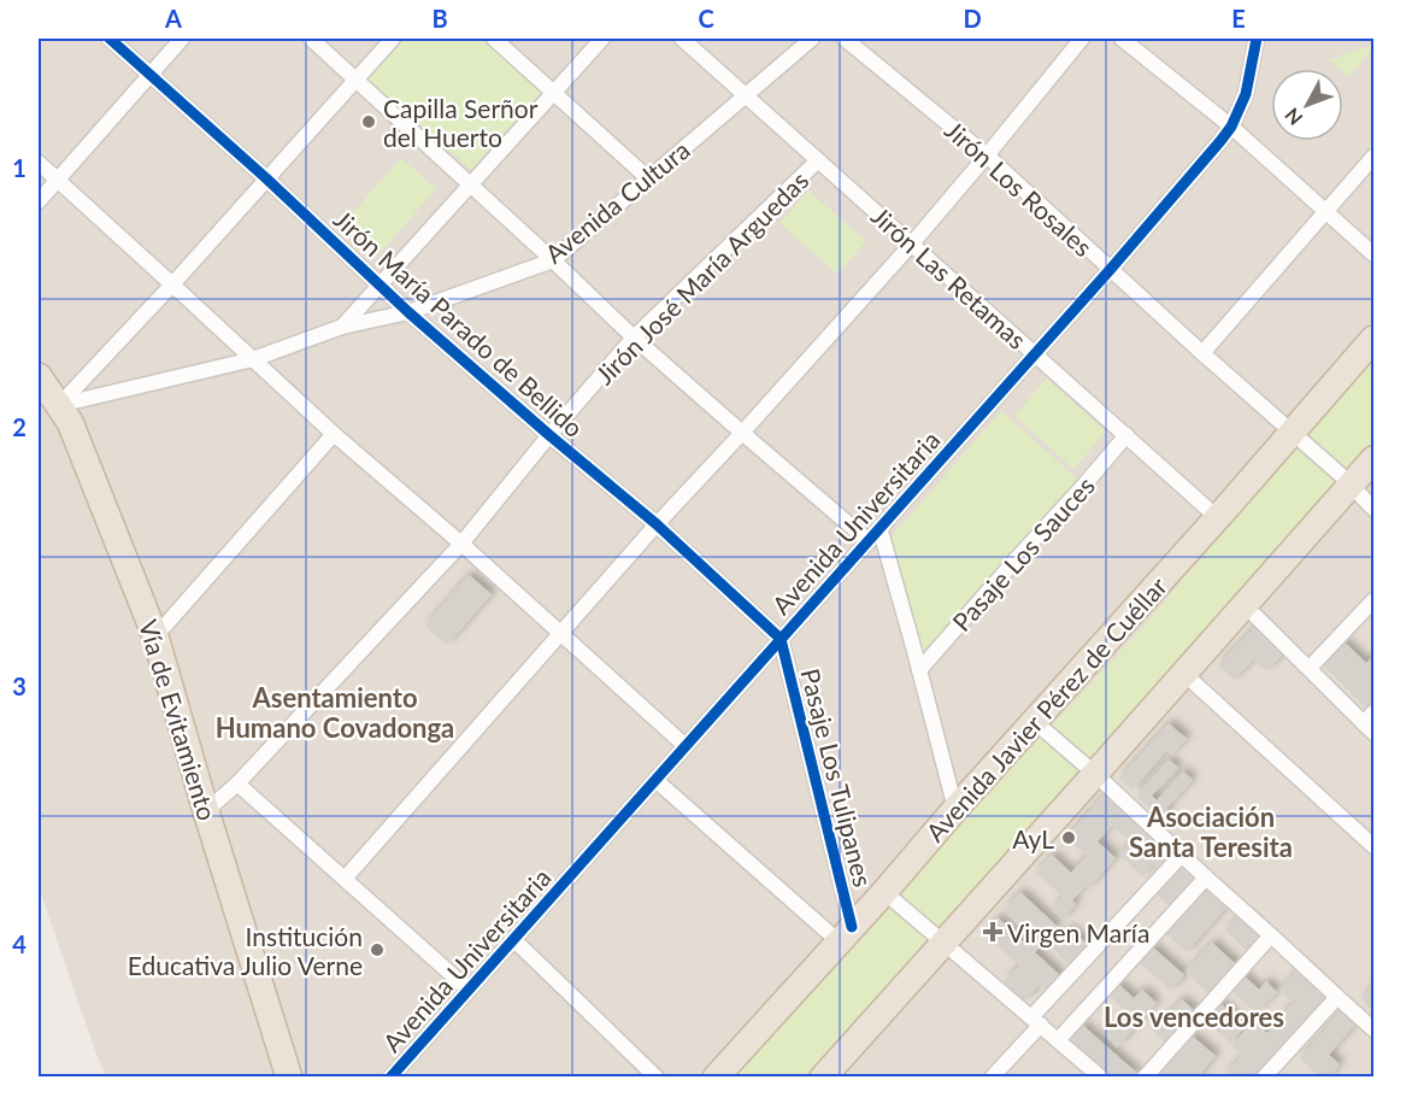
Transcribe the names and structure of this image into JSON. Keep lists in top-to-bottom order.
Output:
{
  "streets": {
    "highway": ["Avenida Javier Pérez de Cuéllar", "Vía de Evitamiento"],
    "street": [
      "Jirón Los Rosales",
      "Avenida Cultura",
      "Jirón José María Arguedas",
      "Jirón Las Retamas",
      "Jirón María Parado de Bellido",
      "Avenida Universitaria",
      "Pasaje Los Sauces",
      "Pasaje Los Tulipanes"
    ]
  },
  "crossings": [
    ["Jirón Los Rosales", "Avenida Universitaria"],
    ["Jirón Los Rosales", "Avenida Javier Pérez de Cuéllar"],
    ["Avenida Cultura", "Jirón Las Retamas"],
    ["Avenida Cultura", "Jirón María Parado de Bellido"],
    ["Avenida Cultura", "Vía de Evitamiento"],
    ["Jirón José María Arguedas", "Jirón Las Retamas"],
    ["Jirón José María Arguedas", "Jirón María Parado de Bellido"],
    ["Jirón José María Arguedas", "Vía de Evitamiento"],
    ["Jirón Las Retamas", "Avenida Universitaria"],
    ["Jirón Las Retamas", "Pasaje Los Sauces"],
    ["Jirón Las Retamas", "Avenida Javier Pérez de Cuéllar"],
    ["Jirón María Parado de Bellido", "Avenida Universitaria"],
    ["Jirón María Parado de Bellido", "Pasaje Los Tulipanes"],
    ["Avenida Universitaria", "Pasaje Los Tulipanes"],
    ["Avenida Javier Pérez de Cuéllar", "Pasaje Los Tulipanes"]
  ],
  "districts": ["Asentamiento Humano Covadonga", "Asociación Santa Teresita", "Los vencedores"],
  "places": {
    "other": ["Capilla Serñor del Huerto", "AyL", "Institución Educativa Julio Verne"],
    "health": ["Virgen María"]
  },
  "north": "bottom left",
  "grid": {
    "columns": [
      "A",
      "B",
      "C",
      "D",
      "E"
    ],
    "rows": [
      "1",
      "2",
      "3",
      "4"
    ]
  }
}
